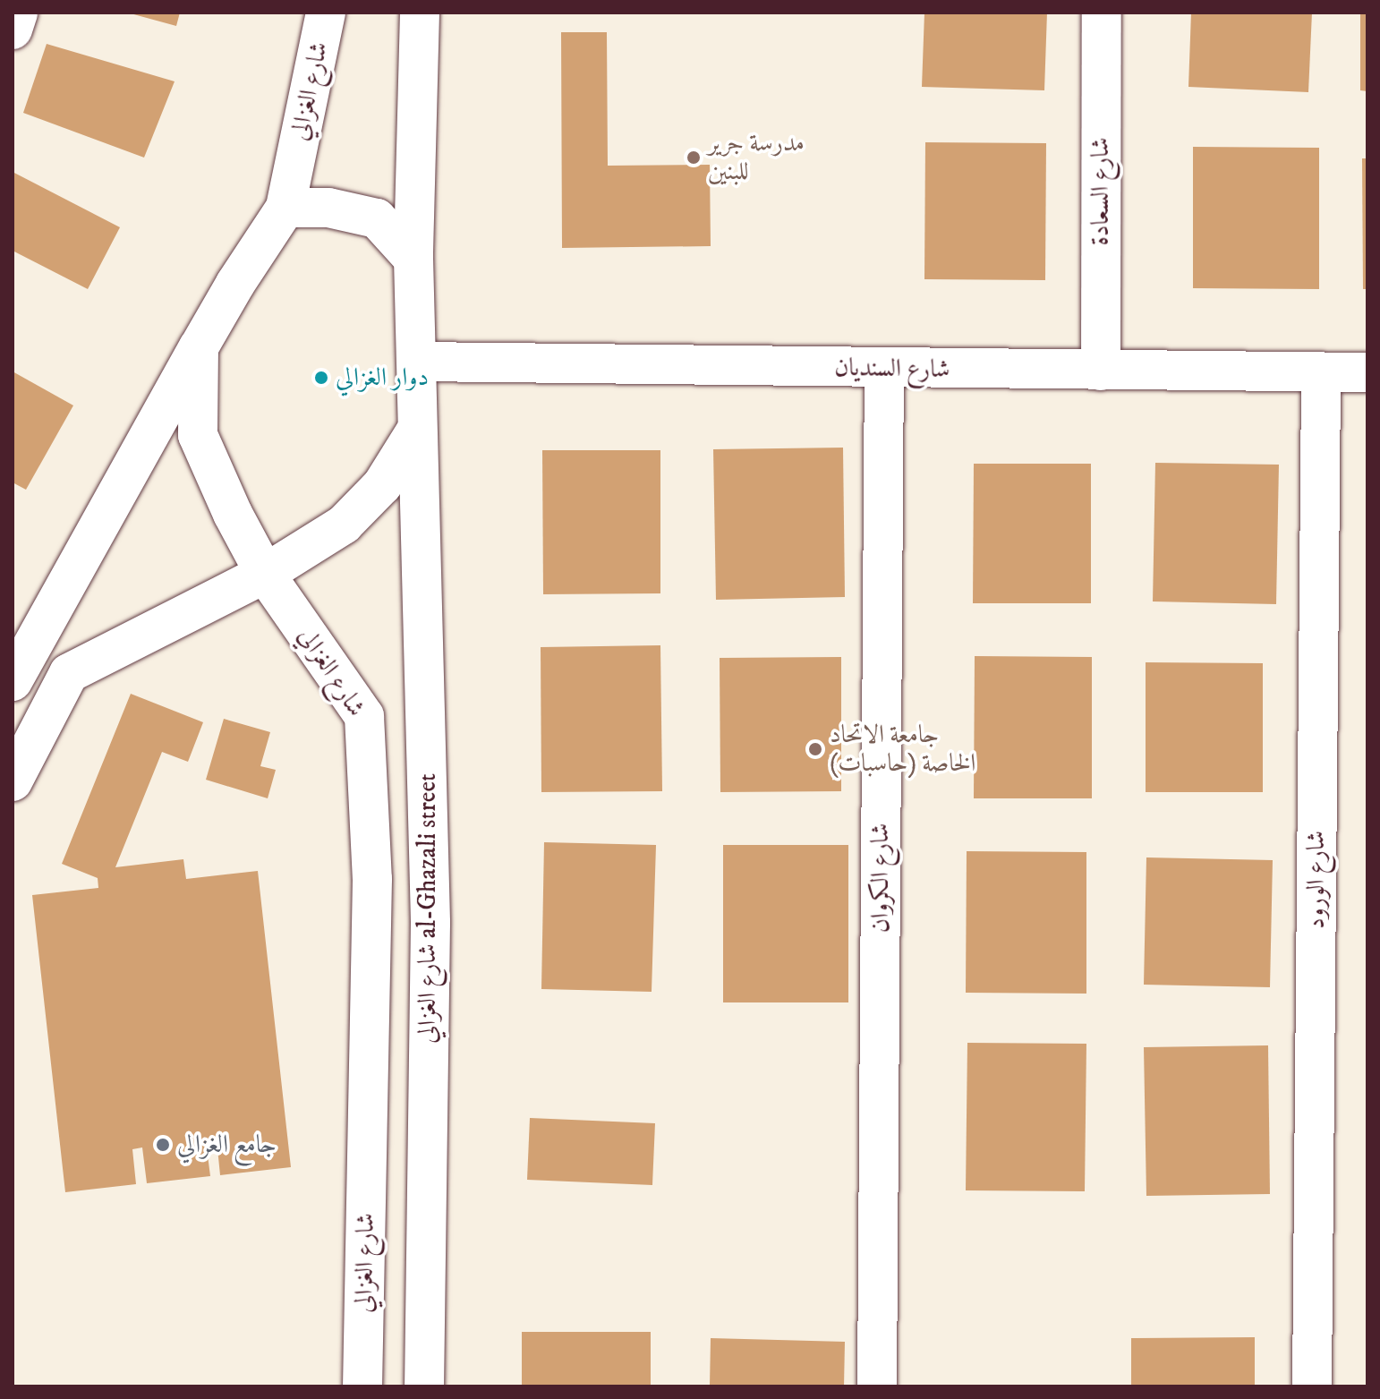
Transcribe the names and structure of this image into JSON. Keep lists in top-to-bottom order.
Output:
{
  "streets": {
    "street": [
      "شارع الغزالي",
      "شارع السعادة",
      "شارع السنديان",
      "شارع الكروان",
      "شارع الورود",
      "شارع الغزالي al-Ghazali street"
    ]
  },
  "crossings": [
    ["شارع السعادة", "شارع السنديان"],
    ["شارع السنديان", "شارع الكروان"],
    ["شارع السنديان", "شارع الورود"]
  ],
  "places": [
    "مدرسة جرير للبنين",
    "دوار الغزالي",
    "جامعة الاتحاد الخاصة (حاسبات)",
    "جامع الغزالي"
  ]
}
